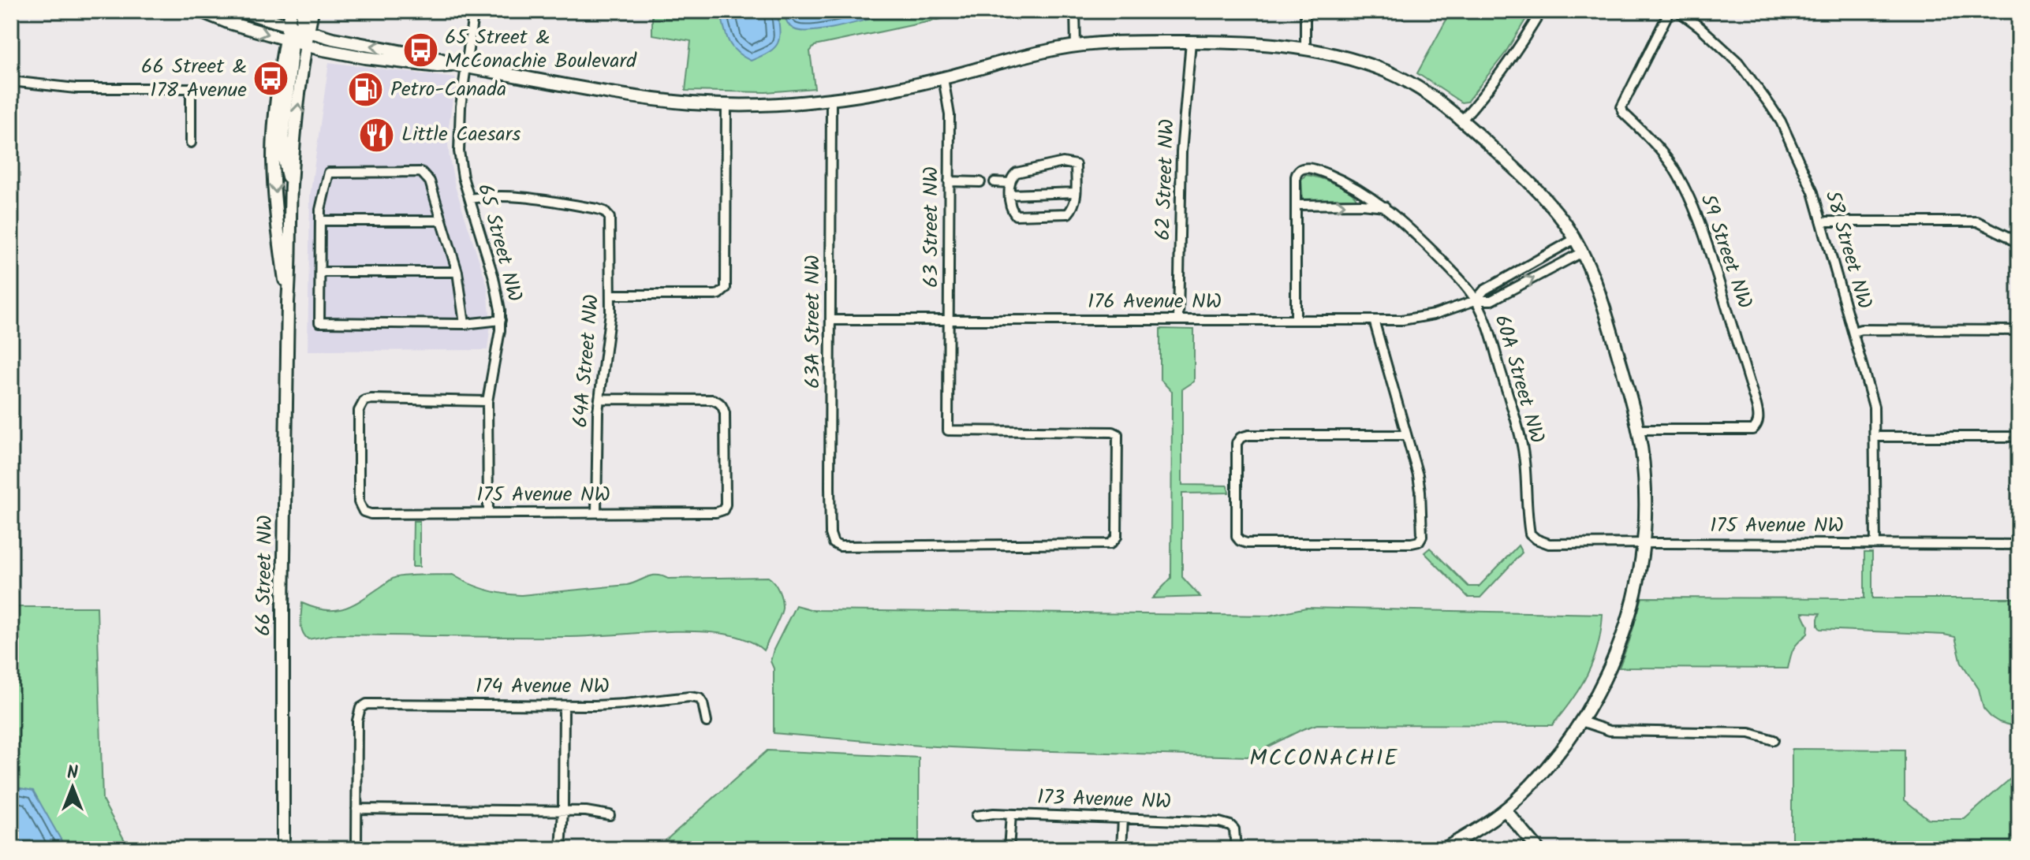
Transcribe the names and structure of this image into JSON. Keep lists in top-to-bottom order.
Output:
{
  "streets": {
    "street": [
      "62 Street NW",
      "63 Street NW",
      "65 Street NW",
      "58 Street NW",
      "59 Street NW",
      "176 Avenue NW",
      "63A Street NW",
      "64A Street NW",
      "60A Street NW",
      "175 Avenue NW",
      "66 Street NW",
      "174 Avenue NW",
      "173 Avenue NW"
    ]
  },
  "crossings": [
    ["62 Street NW", "176 Avenue NW"],
    ["63 Street NW", "176 Avenue NW"],
    ["63 Street NW", "63A Street NW"],
    ["65 Street NW", "64A Street NW"],
    ["65 Street NW", "175 Avenue NW"],
    ["58 Street NW", "175 Avenue NW"],
    ["176 Avenue NW", "63A Street NW"],
    ["176 Avenue NW", "60A Street NW"],
    ["64A Street NW", "175 Avenue NW"],
    ["60A Street NW", "175 Avenue NW"]
  ],
  "districts": ["MCCONACHIE"],
  "places": {
    "bus stop": ["65 Street & McConachie Boulevard", "66 Street & 178 Avenue"],
    "fuel station": ["Petro-Canada"],
    "restaurant": ["Little Caesars"]
  },
  "north": "top"
}
